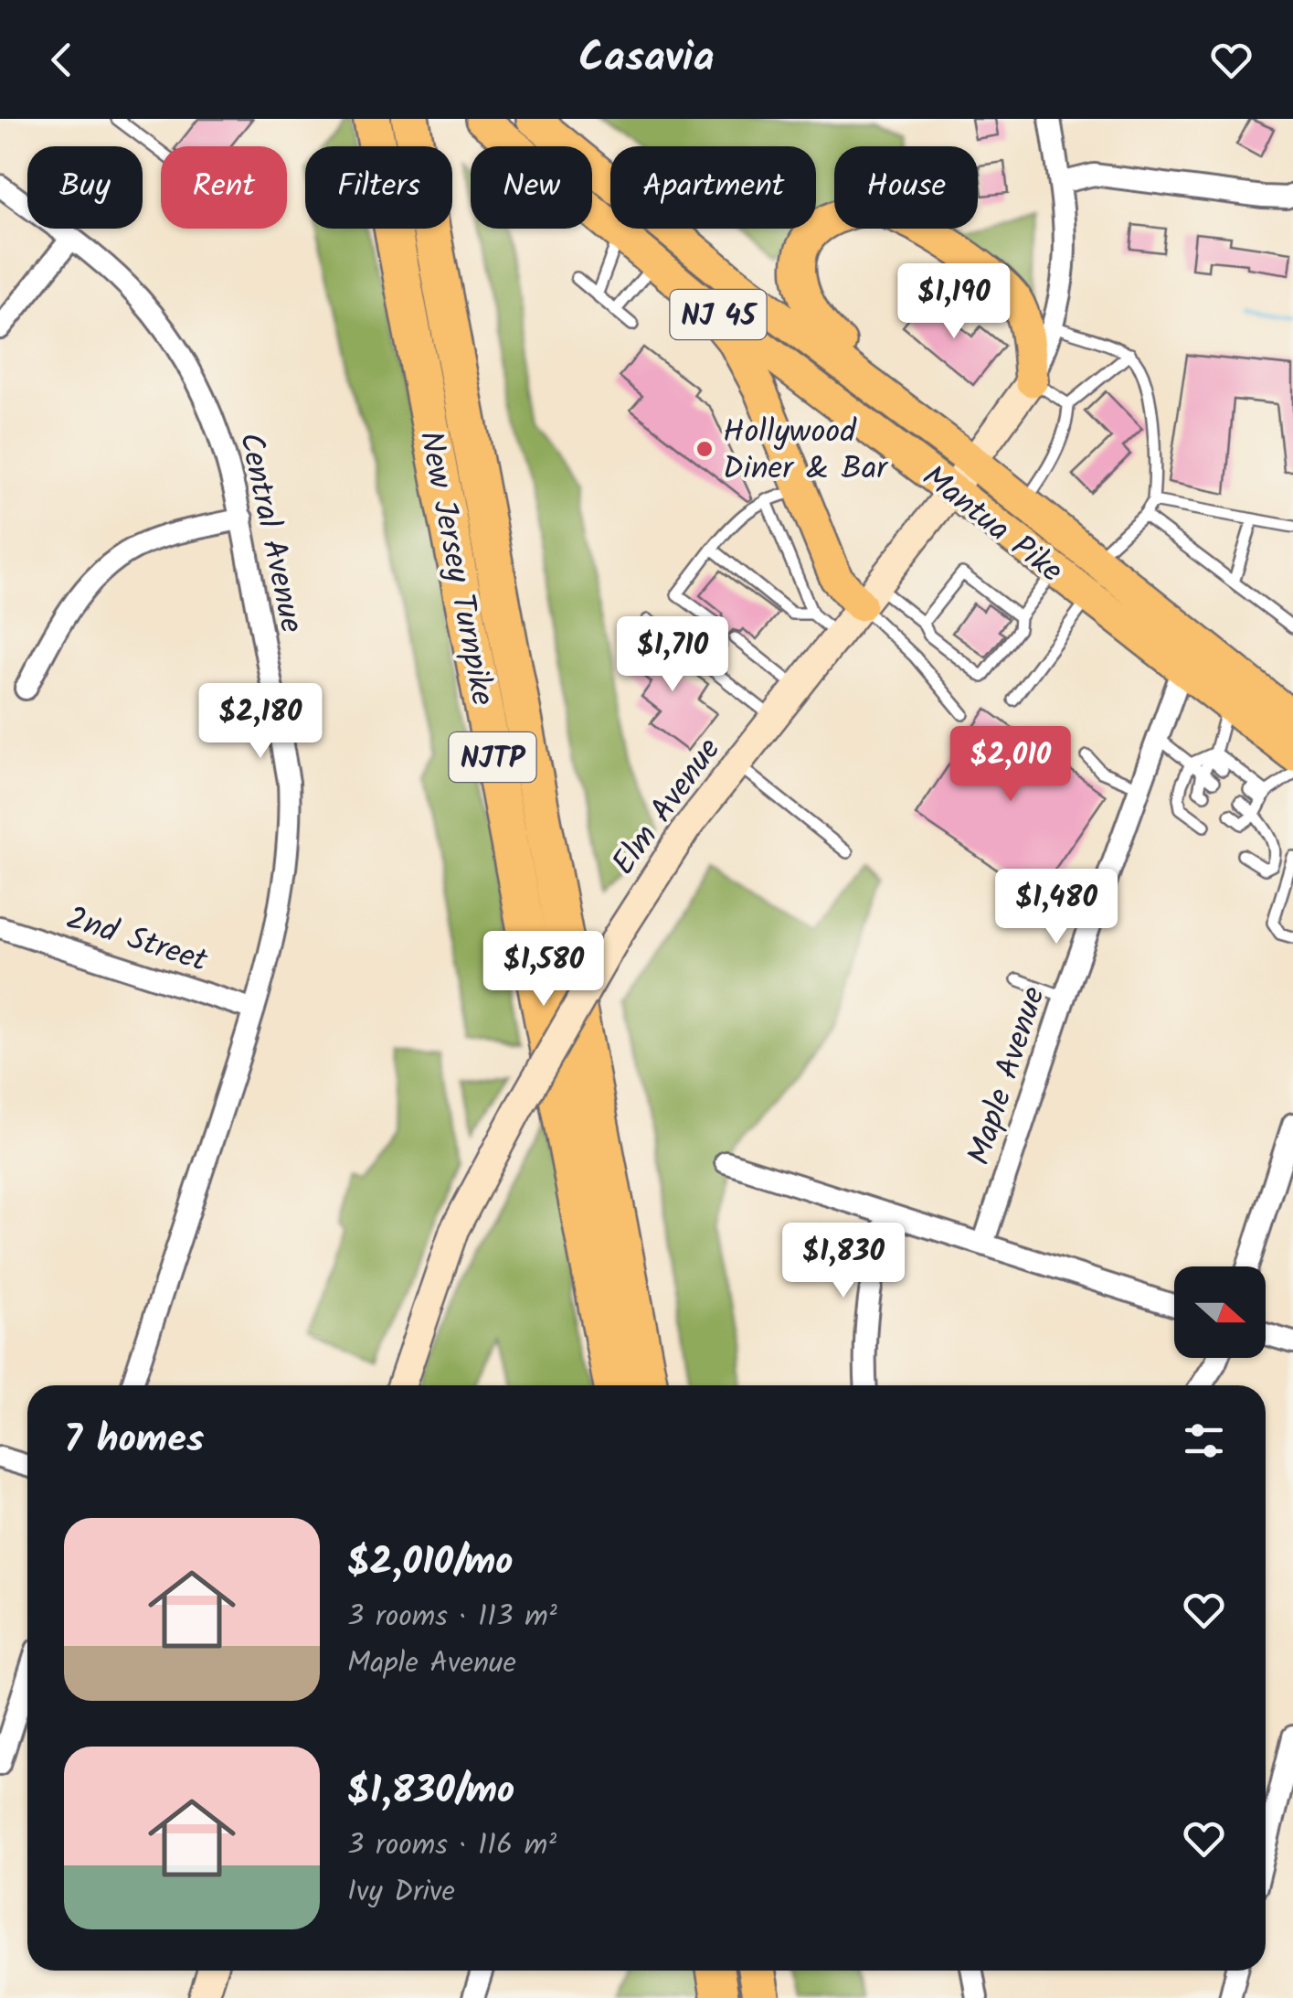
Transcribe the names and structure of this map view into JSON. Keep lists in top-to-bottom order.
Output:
{
  "streets": {
    "highway": ["New Jersey Turnpike", "NJTP"],
    "main road": ["NJ 45", "Mantua Pike", "Elm Avenue"],
    "street": ["Central Avenue", "2nd Street", "Maple Avenue"]
  },
  "crossings": [
    ["Mantua Pike", "Elm Avenue"],
    ["Mantua Pike", "Maple Avenue"],
    ["Central Avenue", "2nd Street"]
  ],
  "places": ["Hollywood Diner & Bar"],
  "north": "right",
  "page": {
    "header": "Casavia",
    "chip": [
      "Buy",
      "Rent",
      "Filters",
      "New",
      "Apartment",
      "House"
    ],
    "price": [
      "$1,190",
      "$1,710",
      "$2,180",
      "$2,010",
      "$1,480",
      "$1,580",
      "$1,830"
    ],
    "heading": "7 homes",
    "list": [
      {
        "name": "$2,010/mo",
        "note": "3 rooms · 113 m² · Maple Avenue"
      },
      {
        "name": "$1,830/mo",
        "note": "3 rooms · 116 m² · Ivy Drive"
      }
    ]
  }
}
